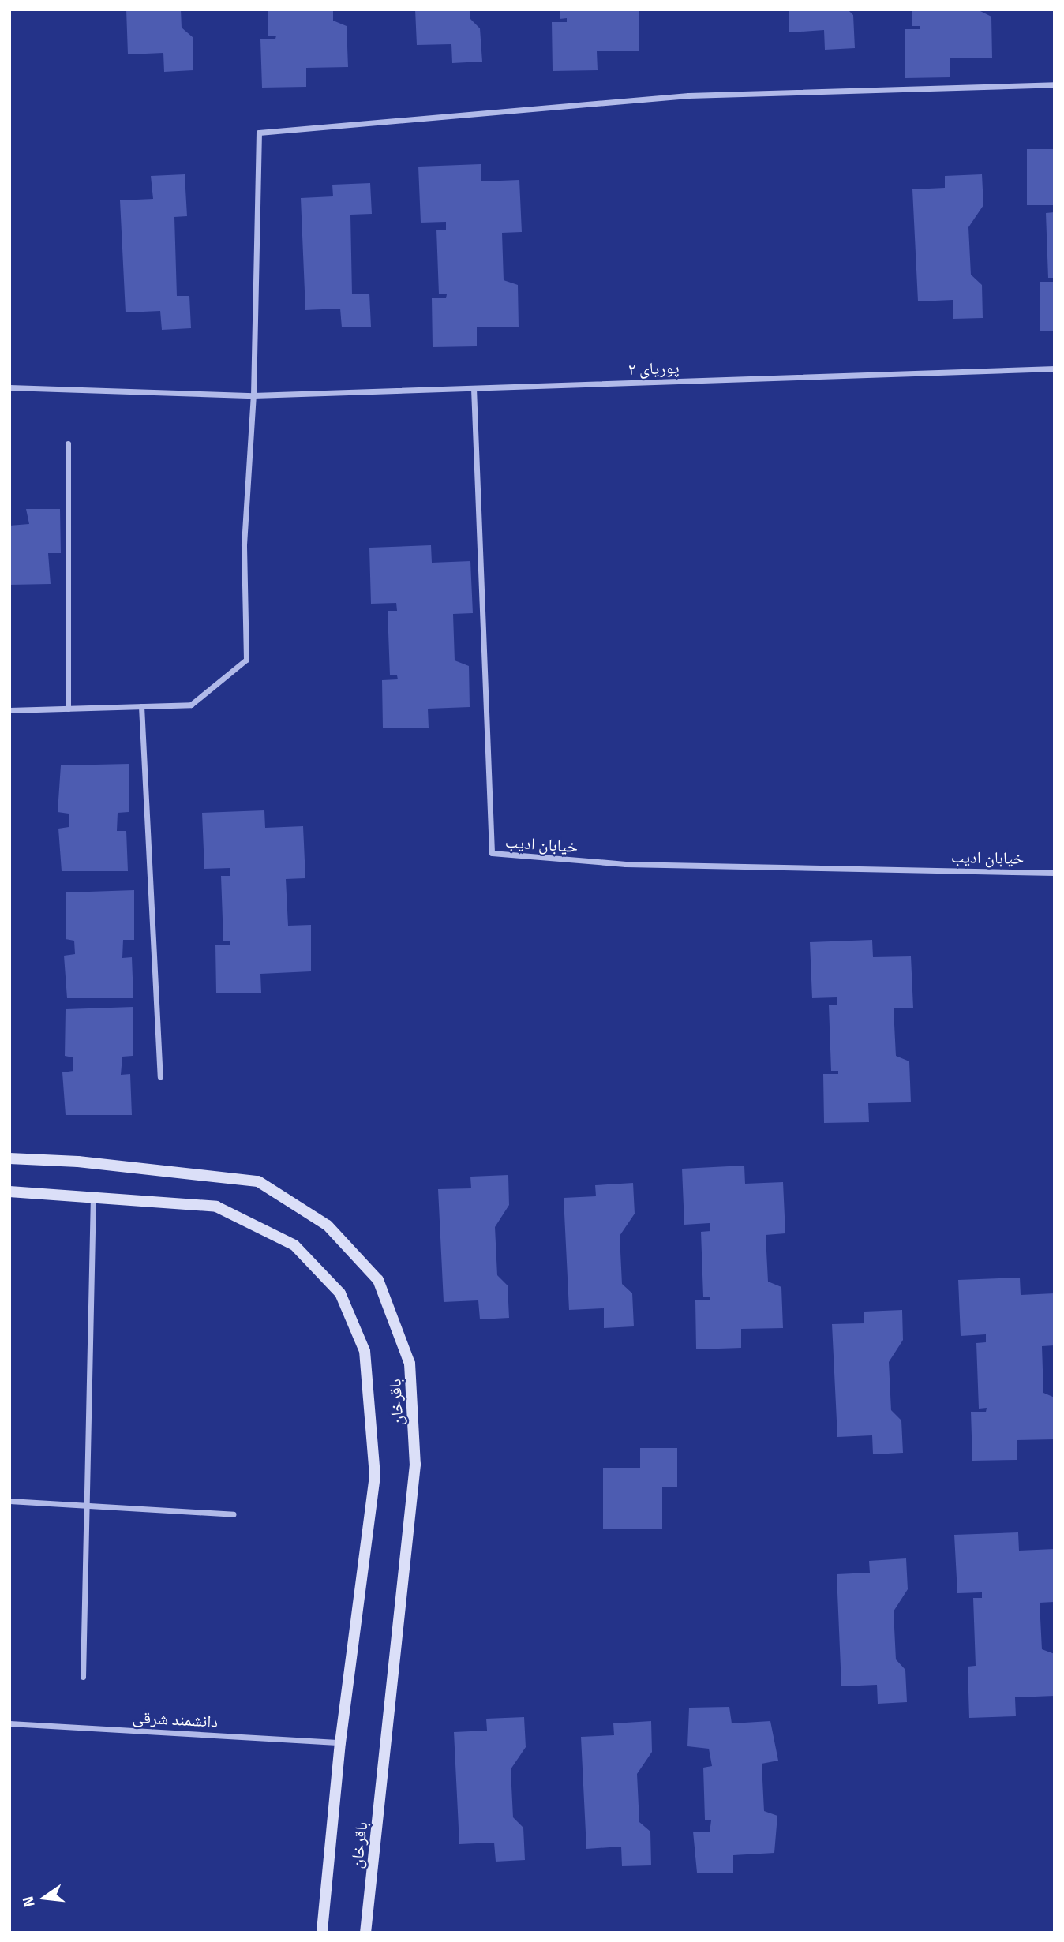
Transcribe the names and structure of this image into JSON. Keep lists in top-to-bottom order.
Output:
{
  "streets": {
    "street": [
      "پوریای ۲",
      "خیابان ادیب",
      "باقرخان",
      "دانشمند شرقی"
    ]
  },
  "crossings": [
    ["پوریای ۲", "خیابان ادیب"],
    ["باقرخان", "دانشمند شرقی"]
  ],
  "north": "left"
}
